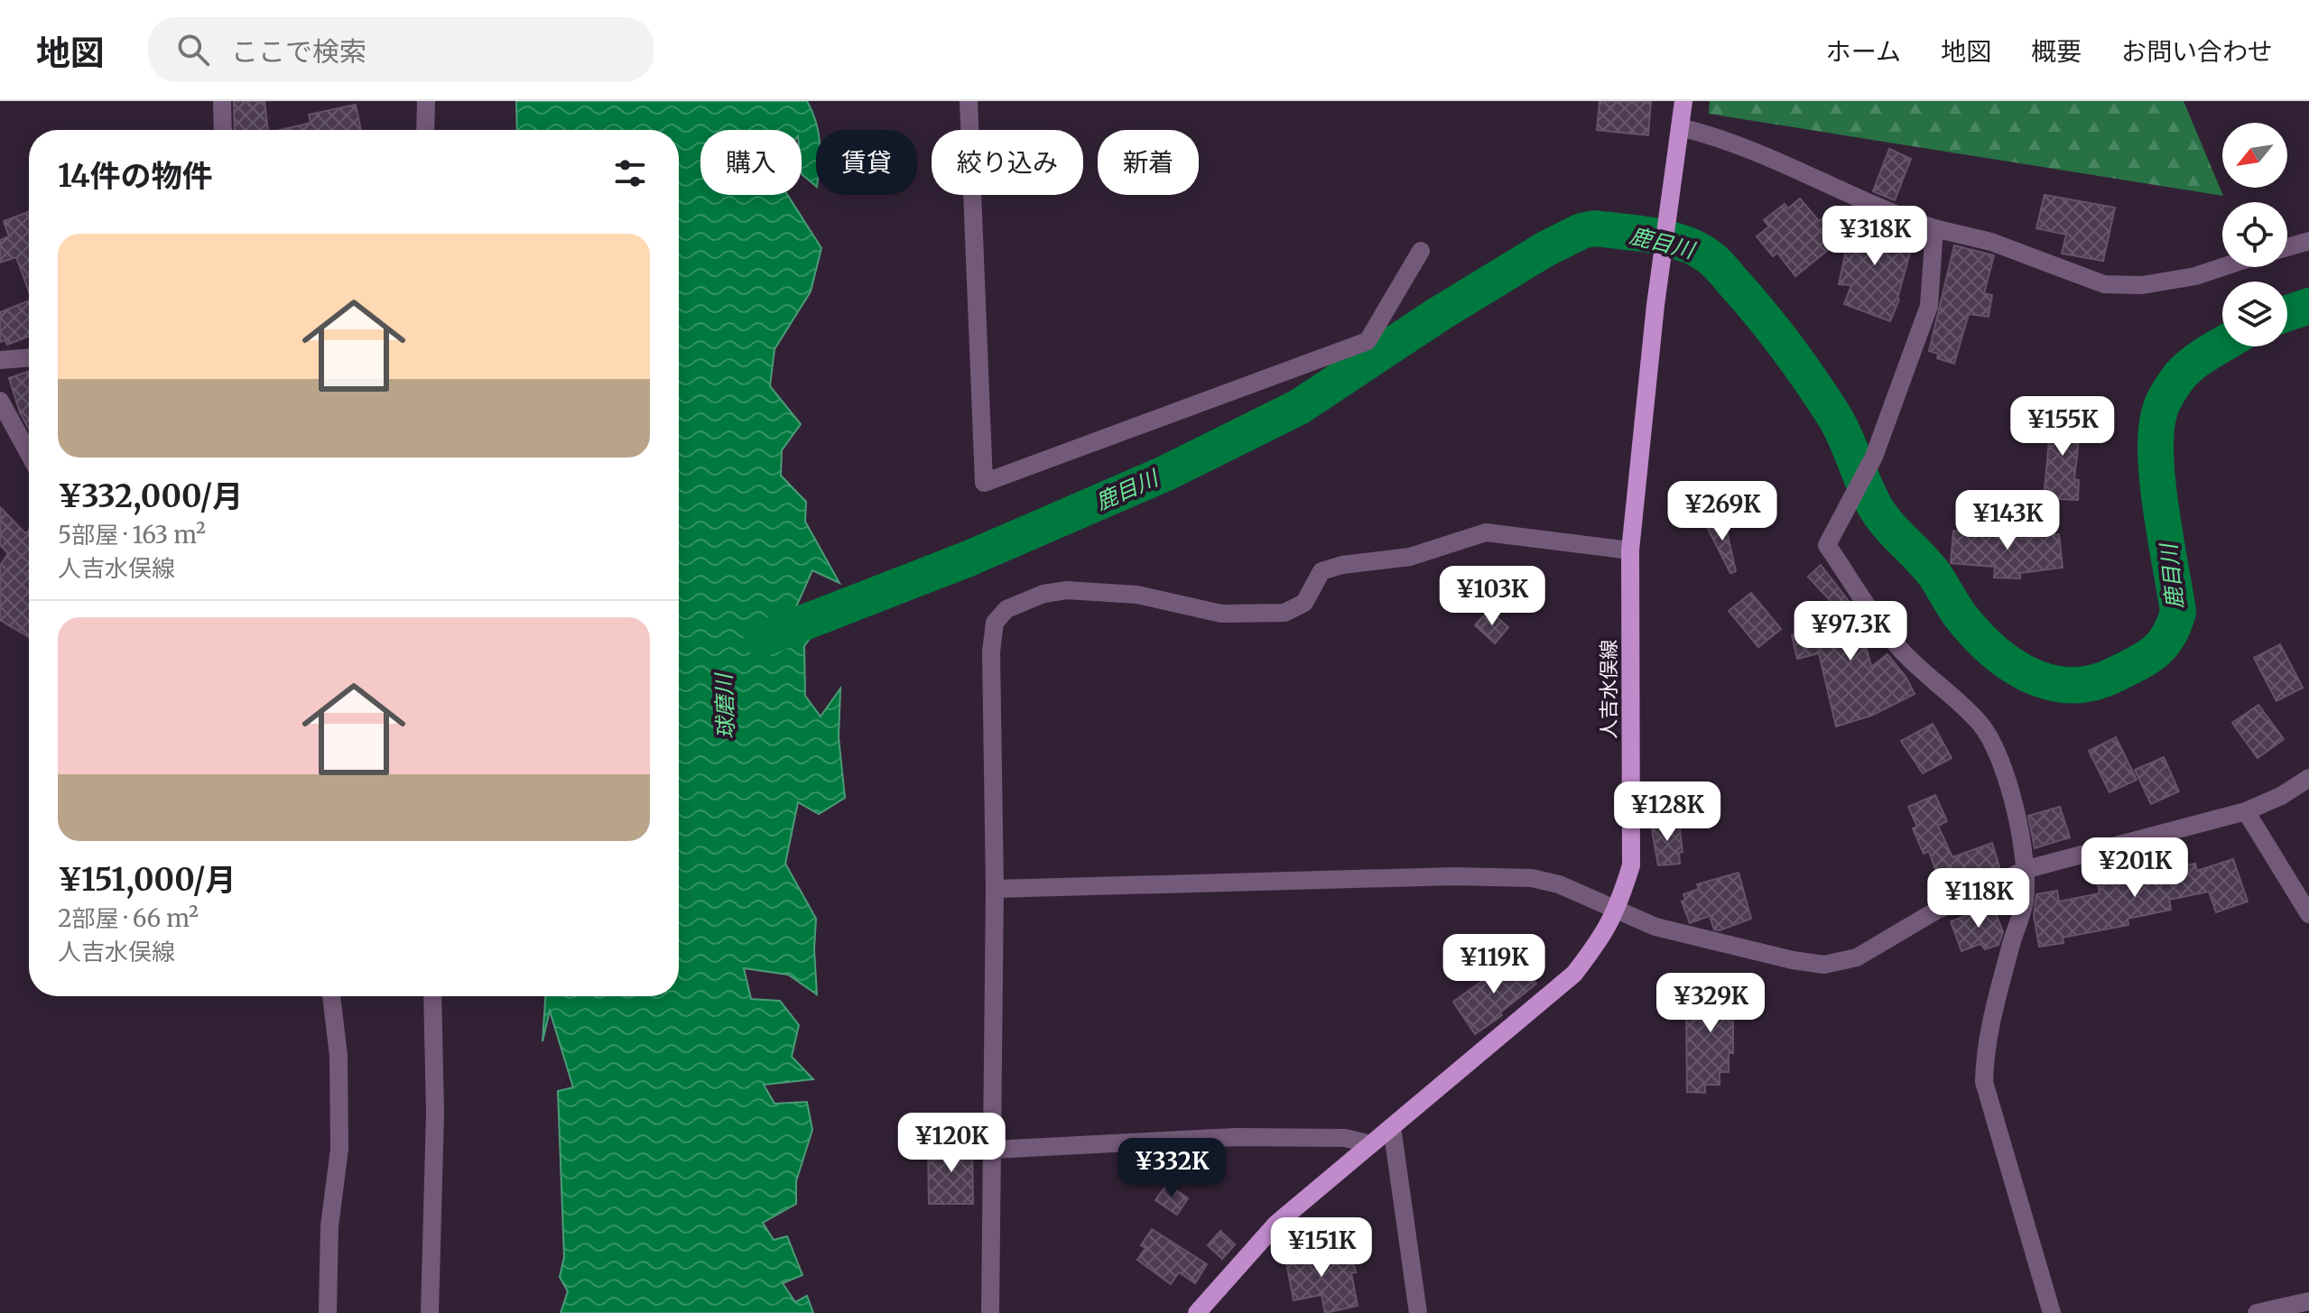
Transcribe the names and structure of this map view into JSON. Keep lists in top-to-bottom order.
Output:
{
  "streets": {
    "main road": ["人吉水俣線"]
  },
  "water": ["鹿目川", "球磨川"],
  "north": "bottom left",
  "page": {
    "header": "地図",
    "search": "ここで検索",
    "nav": [
      "ホーム",
      "地図",
      "概要",
      "お問い合わせ"
    ],
    "chip": [
      "購入",
      "賃貸",
      "絞り込み",
      "新着"
    ],
    "heading": "14件の物件",
    "price": [
      "¥318K",
      "¥155K",
      "¥269K",
      "¥143K",
      "¥103K",
      "¥97.3K",
      "¥128K",
      "¥201K",
      "¥118K",
      "¥119K",
      "¥329K",
      "¥120K",
      "¥332K",
      "¥151K"
    ],
    "list": [
      {
        "name": "¥332,000/月",
        "note": "5部屋 · 163 m² · 人吉水俣線"
      },
      {
        "name": "¥151,000/月",
        "note": "2部屋 · 66 m² · 人吉水俣線"
      }
    ]
  }
}
